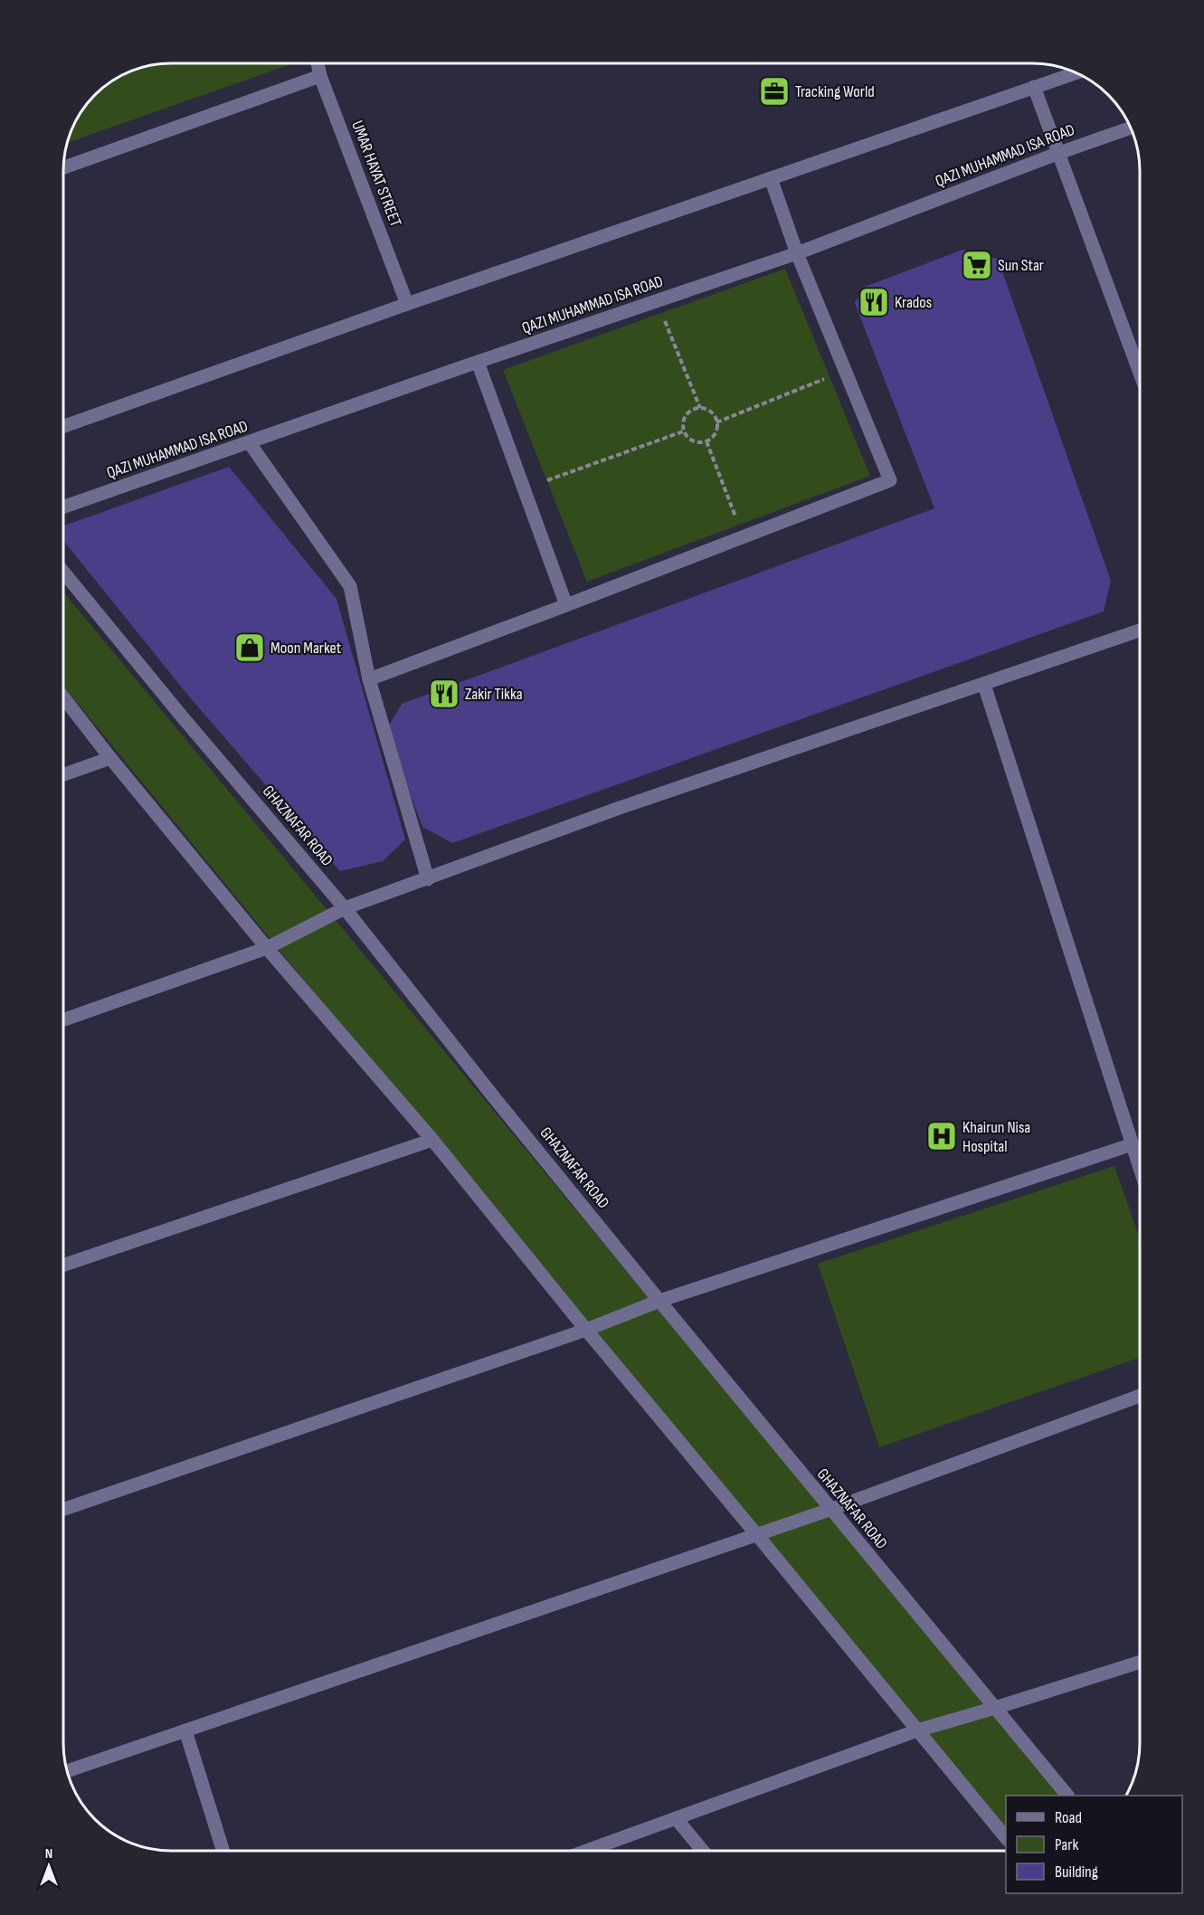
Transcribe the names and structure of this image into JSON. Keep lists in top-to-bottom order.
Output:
{
  "streets": {
    "street": ["QAZI MUHAMMAD ISA ROAD", "UMAR HAYAT STREET", "GHAZNAFAR ROAD"]
  },
  "places": {
    "office": ["Tracking World"],
    "supermarket": ["Sun Star"],
    "restaurant": ["Krados", "Zakir Tikka"],
    "shop": ["Moon Market"],
    "hospital": ["Khairun Nisa Hospital"]
  },
  "legend": ["Road", "Park", "Building"],
  "north": "top"
}
